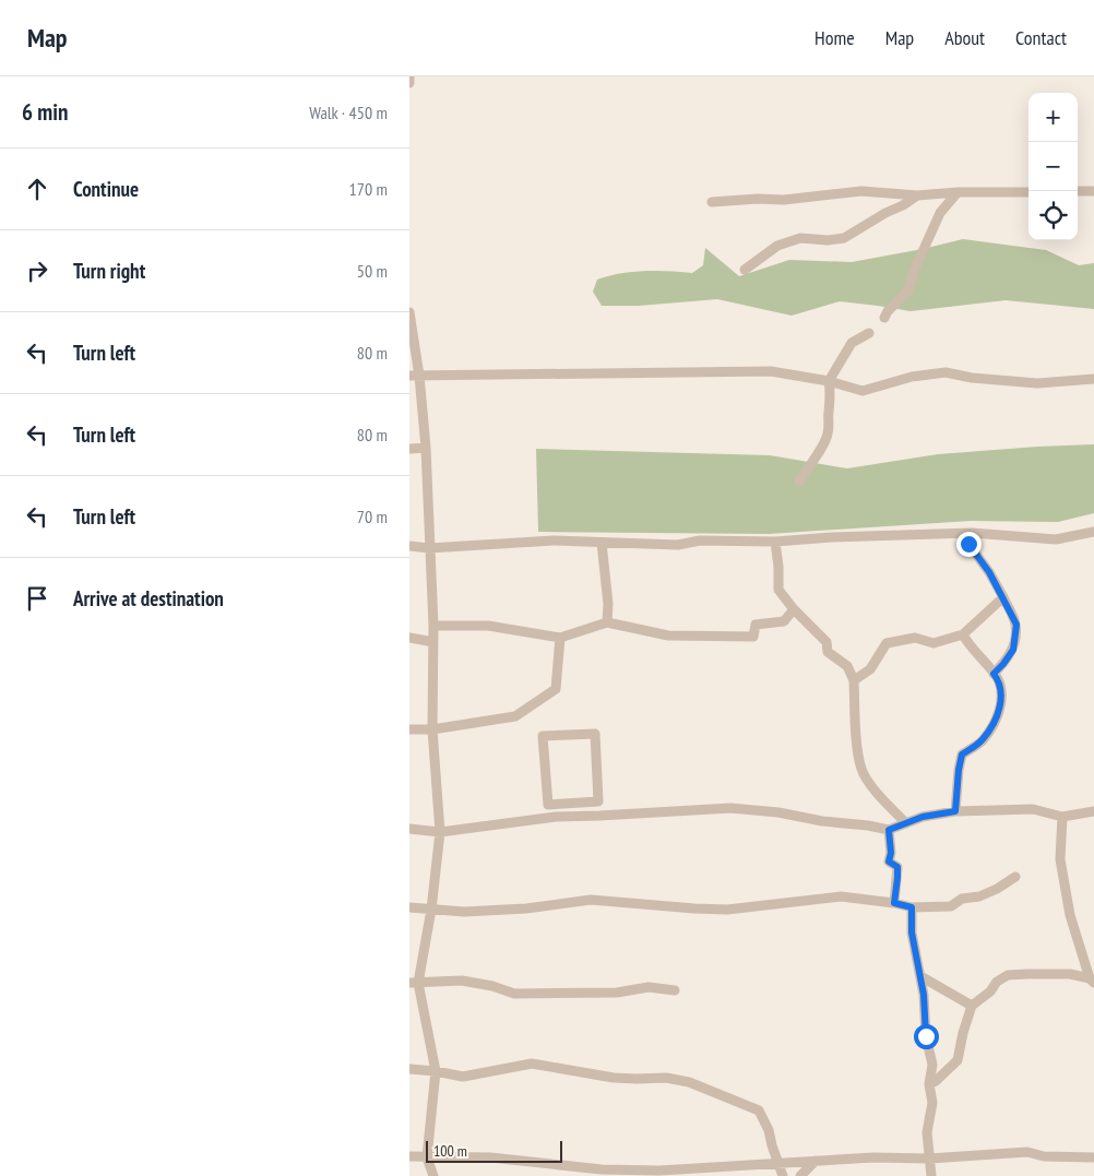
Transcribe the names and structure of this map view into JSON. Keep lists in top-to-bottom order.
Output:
{
  "scale_bar": "100 m",
  "page": {
    "header": "Map",
    "nav": [
      "Home",
      "Map",
      "About",
      "Contact"
    ],
    "heading": ["6 min", "Walk · 450 m"],
    "map_buttons": ["+", "−"],
    "list": [
      ["Continue", "170 m"],
      ["Turn right", "50 m"],
      ["Turn left", "80 m"],
      ["Turn left", "80 m"],
      ["Turn left", "70 m"],
      "Arrive at destination"
    ],
    "scale": "100 m"
  }
}
